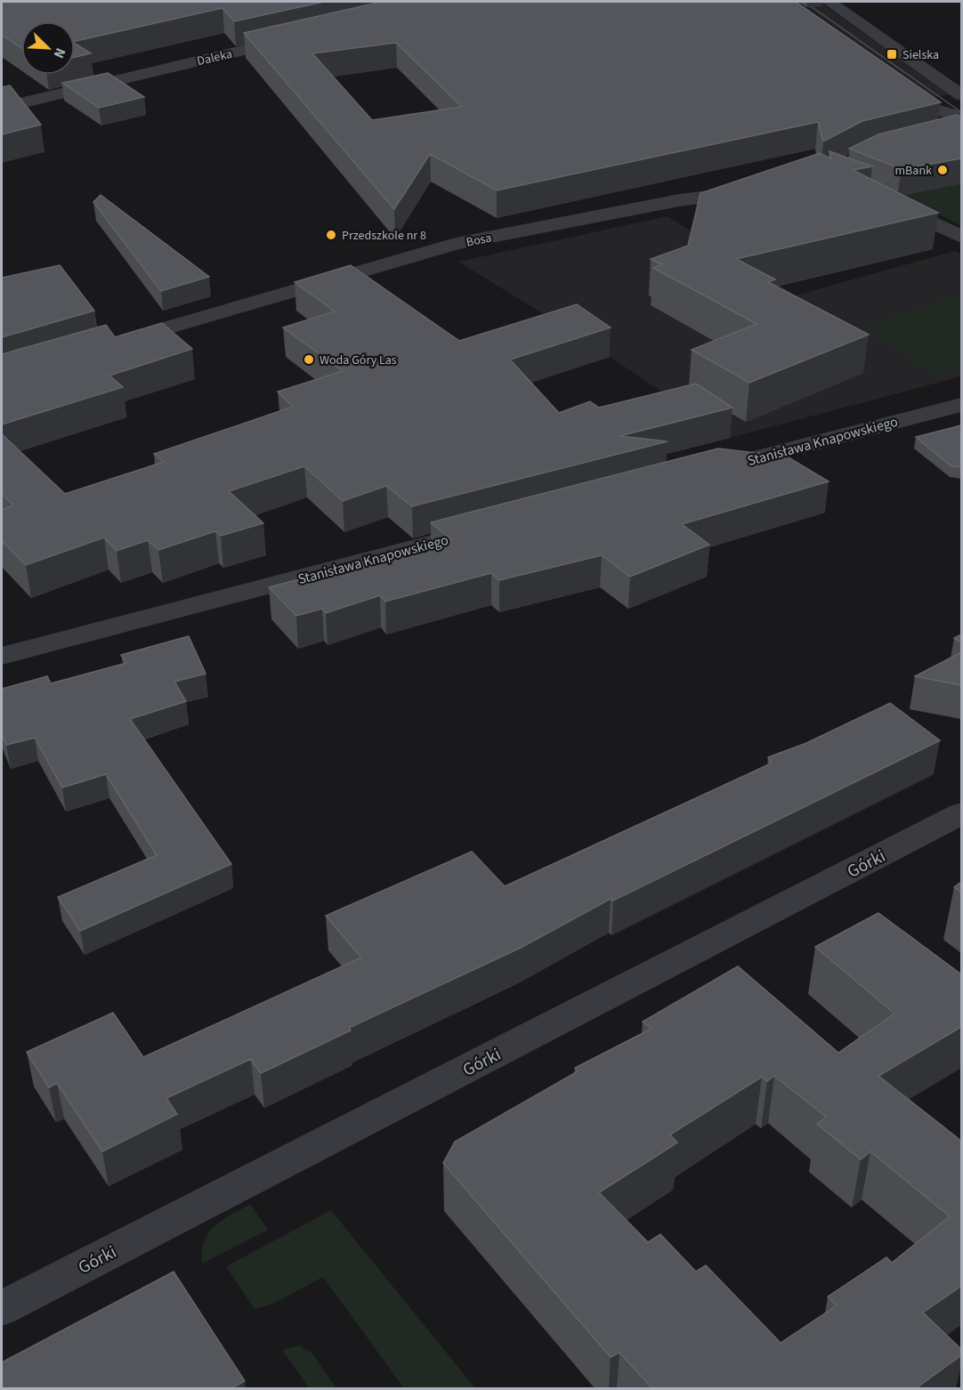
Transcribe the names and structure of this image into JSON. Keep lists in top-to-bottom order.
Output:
{
  "streets": {
    "street": [
      "Daleka",
      "Bosa",
      "Stanisława Knapowskiego",
      "Górki"
    ]
  },
  "places": {
    "transit": ["Sielska"],
    "other": ["mBank", "Przedszkole nr 8", "Woda Góry Las"]
  },
  "north": "bottom right"
}
